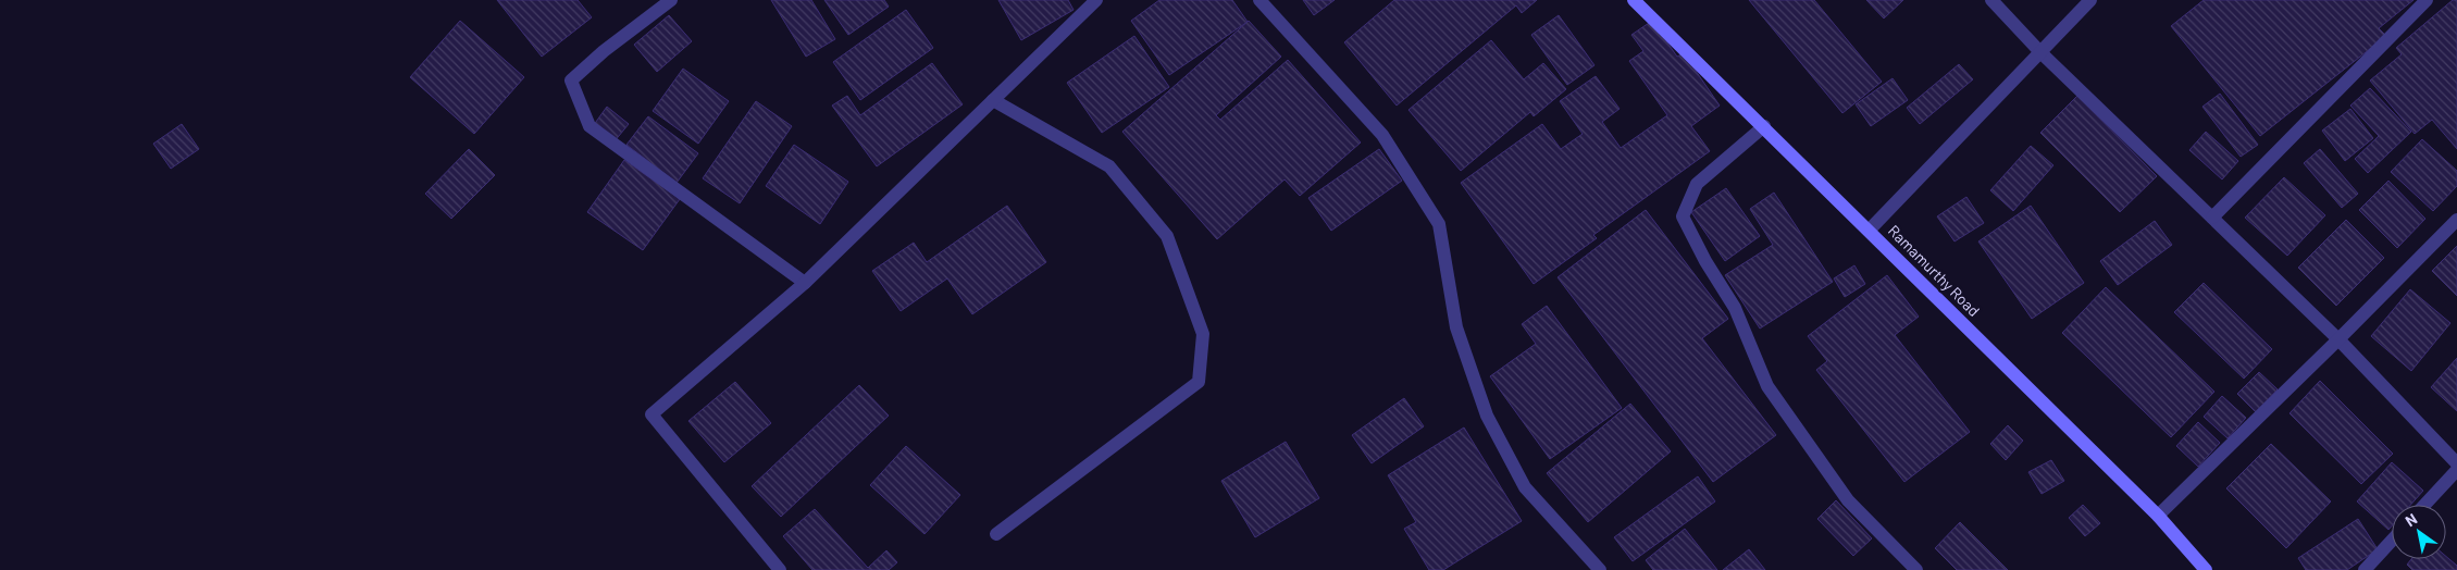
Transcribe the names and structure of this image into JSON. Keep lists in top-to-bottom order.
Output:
{
  "streets": {
    "street": ["Ramamurthy Road"]
  },
  "north": "top left"
}
